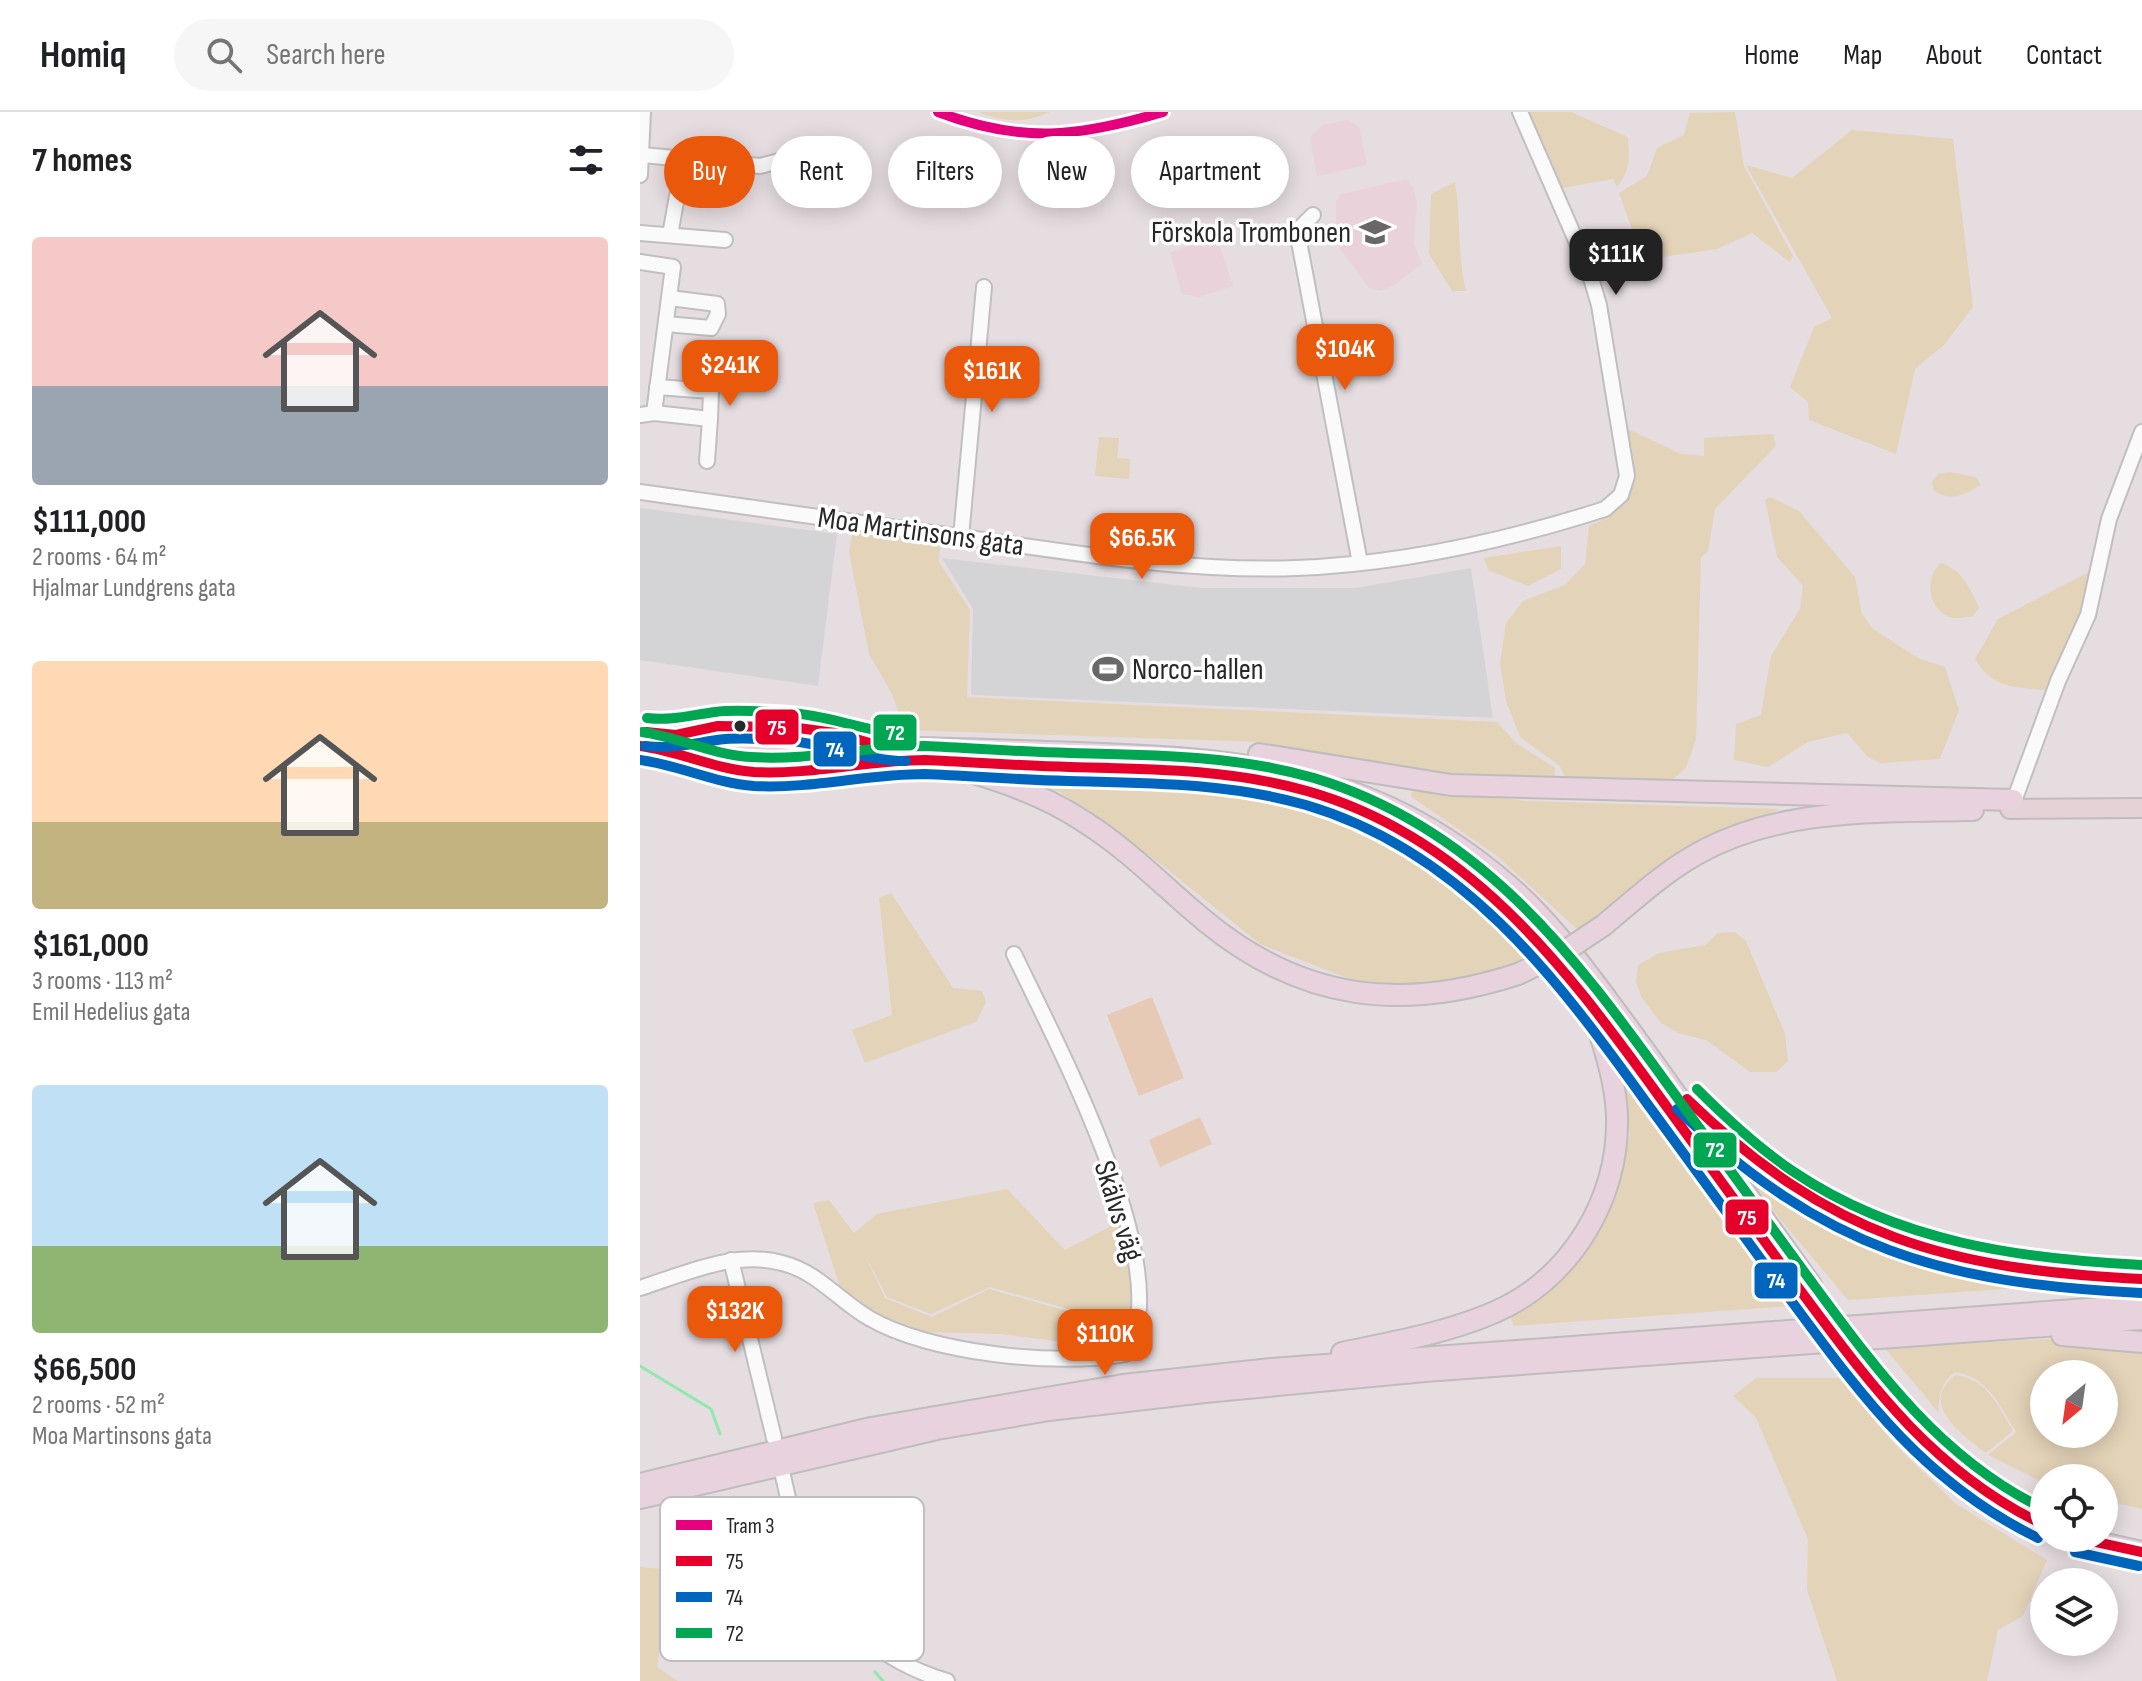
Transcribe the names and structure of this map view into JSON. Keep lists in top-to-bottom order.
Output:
{
  "streets": {
    "street": ["Moa Martinsons gata", "Skälvs väg"]
  },
  "places": {
    "school or university": ["Förskola Trombonen"],
    "sports": ["Norco-hallen"]
  },
  "lines": [
    "tram line 3",
    "transit line 72",
    "transit line 75",
    "transit line 74"
  ],
  "legend": [
    "Tram 3",
    "75",
    "74",
    "72"
  ],
  "north": "bottom left",
  "page": {
    "header": "Homiq",
    "search": "Search here",
    "nav": [
      "Home",
      "Map",
      "About",
      "Contact"
    ],
    "heading": "7 homes",
    "chip": [
      "Buy",
      "Rent",
      "Filters",
      "New",
      "Apartment"
    ],
    "list": [
      {
        "name": "$111,000",
        "note": "2 rooms · 64 m² · Hjalmar Lundgrens gata"
      },
      {
        "name": "$161,000",
        "note": "3 rooms · 113 m² · Emil Hedelius gata"
      },
      {
        "name": "$66,500",
        "note": "2 rooms · 52 m² · Moa Martinsons gata"
      }
    ],
    "price": [
      "$111K",
      "$104K",
      "$241K",
      "$161K",
      "$66.5K",
      "$132K",
      "$110K"
    ]
  }
}
